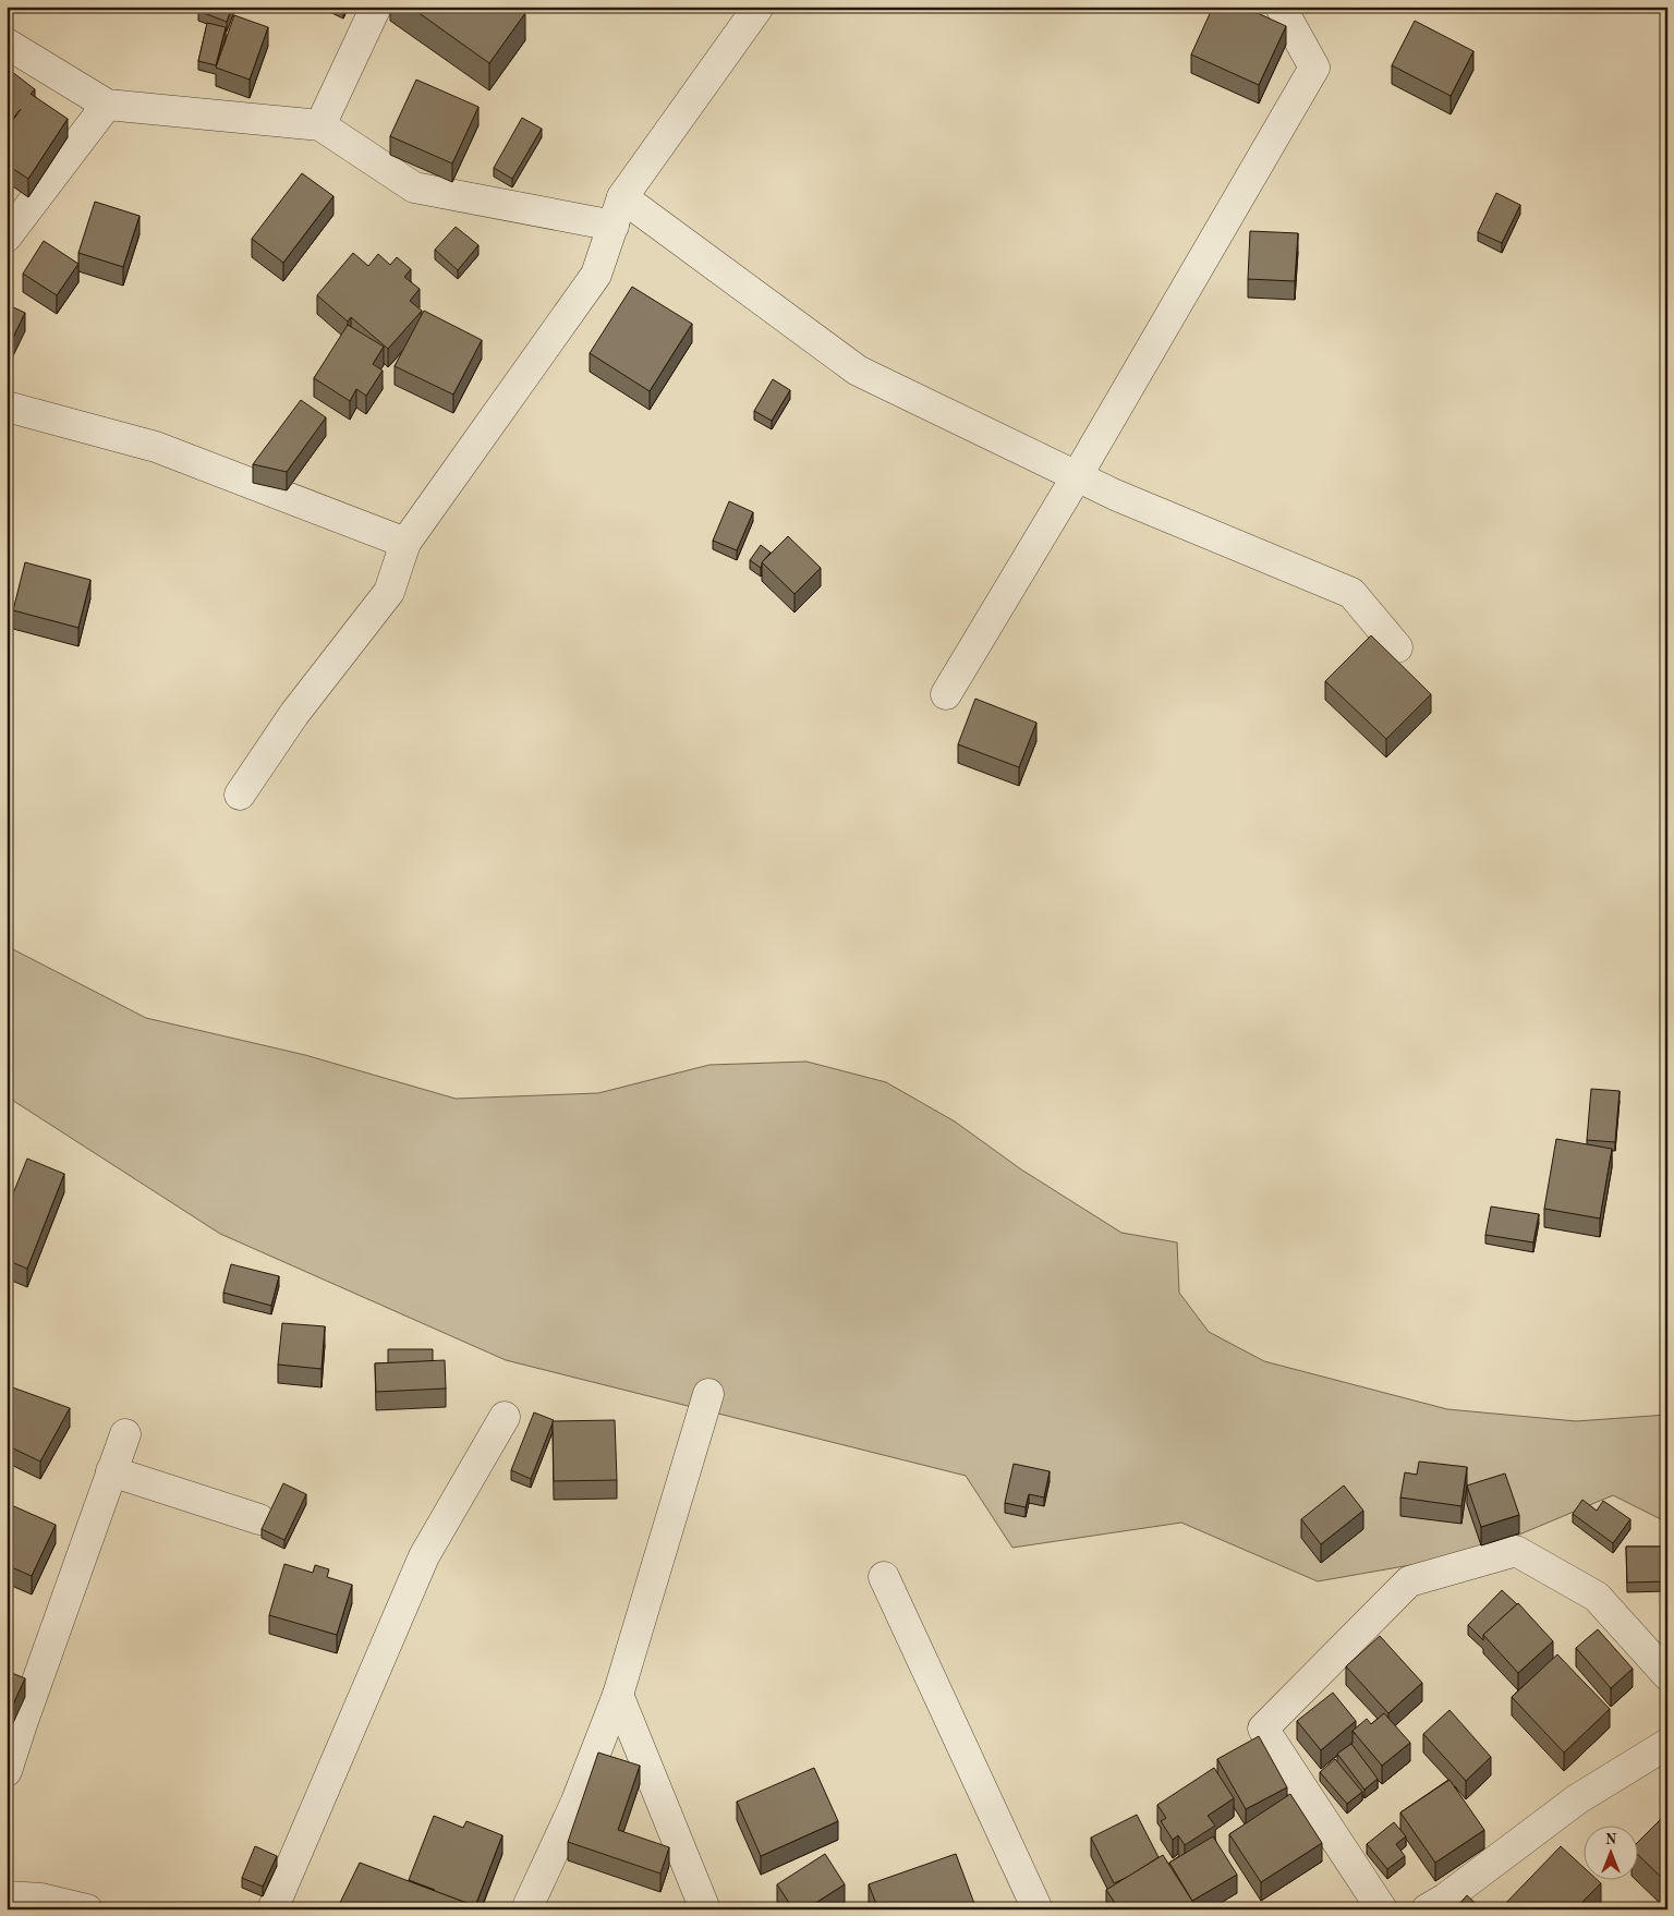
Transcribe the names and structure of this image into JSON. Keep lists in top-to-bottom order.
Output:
{
  "north": "top"
}
